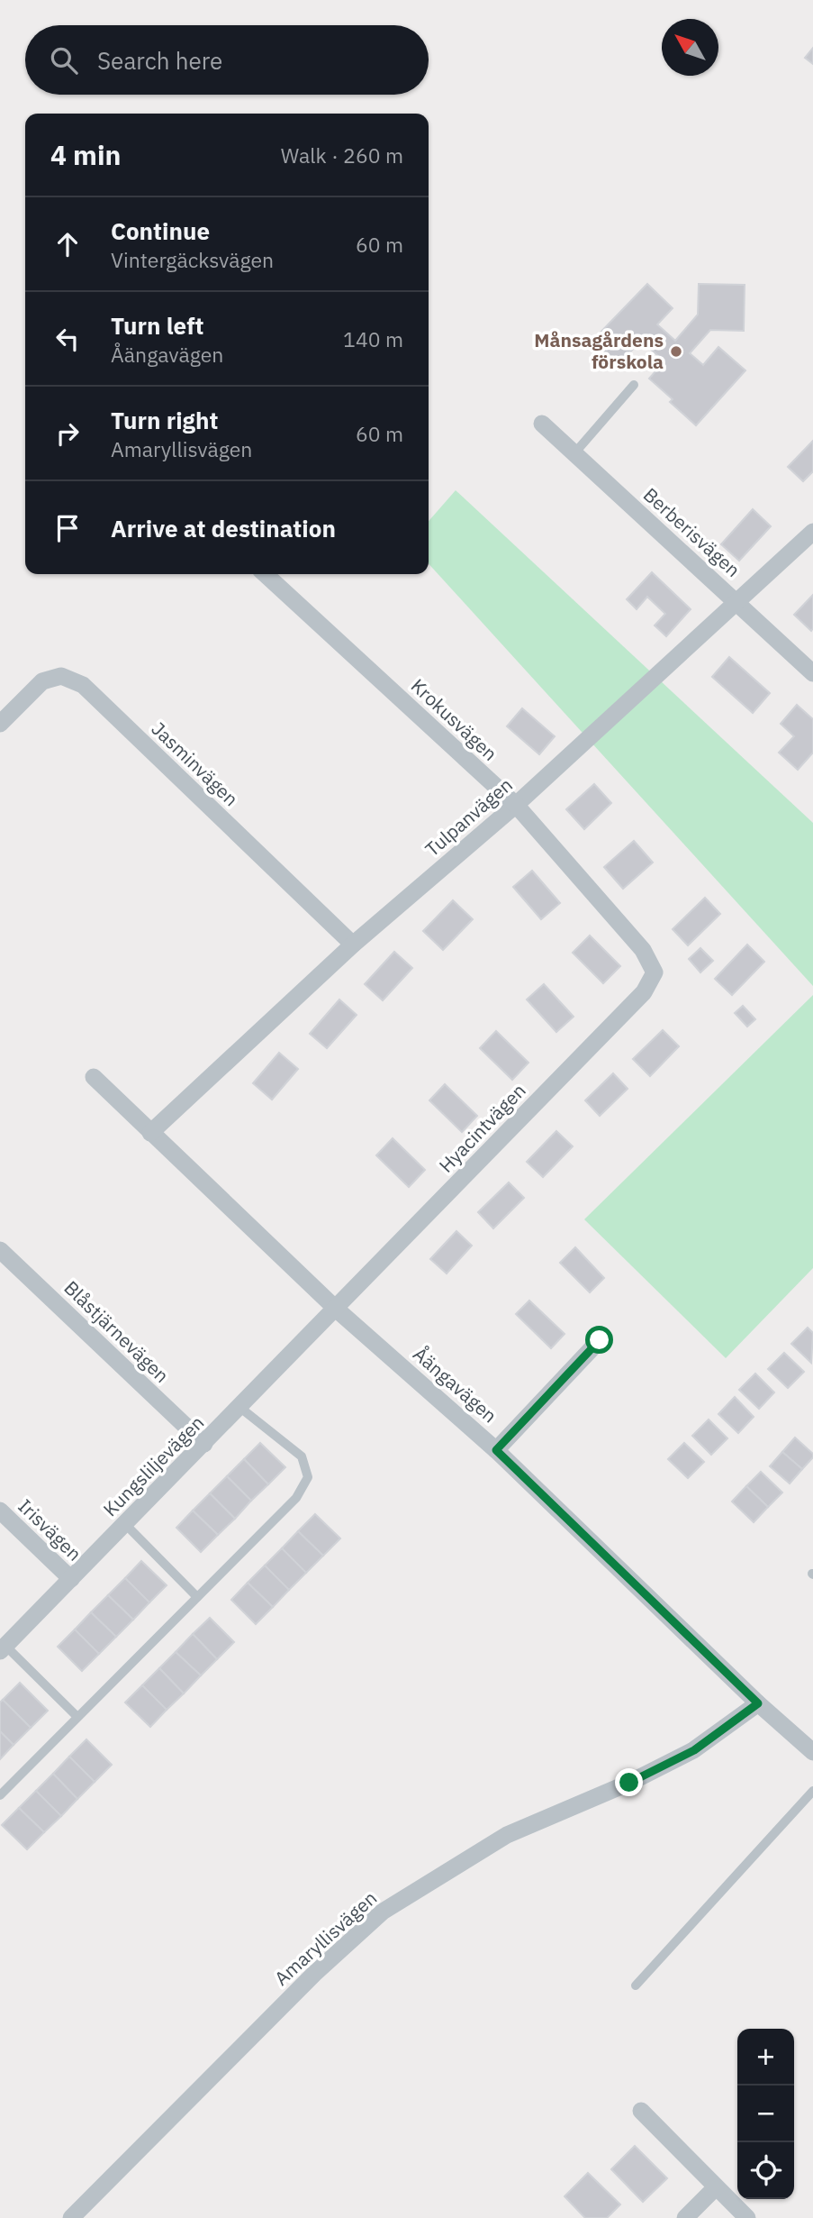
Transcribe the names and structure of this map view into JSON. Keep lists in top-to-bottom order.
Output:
{
  "streets": {
    "street": [
      "Berberisvägen",
      "Krokusvägen",
      "Jasminvägen",
      "Tulpanvägen",
      "Hyacintvägen",
      "Blåstjärnevägen",
      "Åängavägen",
      "Kungsliljevägen",
      "Irisvägen",
      "Amaryllisvägen"
    ]
  },
  "crossings": [
    ["Berberisvägen", "Tulpanvägen"],
    ["Krokusvägen", "Tulpanvägen"],
    ["Krokusvägen", "Hyacintvägen"],
    ["Jasminvägen", "Tulpanvägen"],
    ["Tulpanvägen", "Åängavägen"],
    ["Hyacintvägen", "Åängavägen"],
    ["Hyacintvägen", "Kungsliljevägen"],
    ["Blåstjärnevägen", "Kungsliljevägen"],
    ["Åängavägen", "Kungsliljevägen"],
    ["Åängavägen", "Amaryllisvägen"],
    ["Kungsliljevägen", "Irisvägen"]
  ],
  "places": ["Månsagårdens förskola"],
  "north": "top left",
  "page": {
    "search": "Search here",
    "heading": ["4 min", "Walk · 260 m"],
    "list": [
      ["Continue", "Vintergäcksvägen", "60 m"],
      ["Turn left", "Åängavägen", "140 m"],
      ["Turn right", "Amaryllisvägen", "60 m"],
      "Arrive at destination"
    ],
    "map_buttons": ["+", "−"]
  }
}
